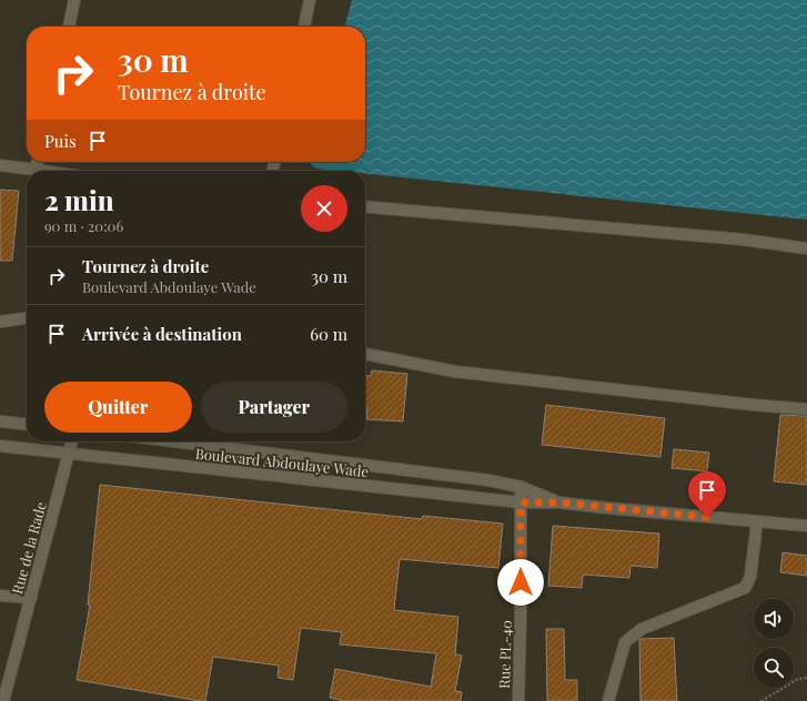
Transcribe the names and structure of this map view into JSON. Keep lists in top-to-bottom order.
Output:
{
  "streets": {
    "street": ["Boulevard Abdoulaye Wade", "Rue de la Rade", "Rue PL-40"]
  },
  "crossings": [
    ["Boulevard Abdoulaye Wade", "Rue de la Rade"],
    ["Boulevard Abdoulaye Wade", "Rue PL-40"]
  ],
  "page": {
    "turn": ["30 m", "Tournez à droite"],
    "then": "Puis",
    "heading": ["2 min", "90 m · 20:06"],
    "list": [
      {
        "name": "Tournez à droite",
        "note": "Boulevard Abdoulaye Wade",
        "value": "30 m"
      },
      {
        "name": "Arrivée à destination",
        "value": "60 m"
      }
    ],
    "buttons": ["Quitter", "Partager"]
  }
}
